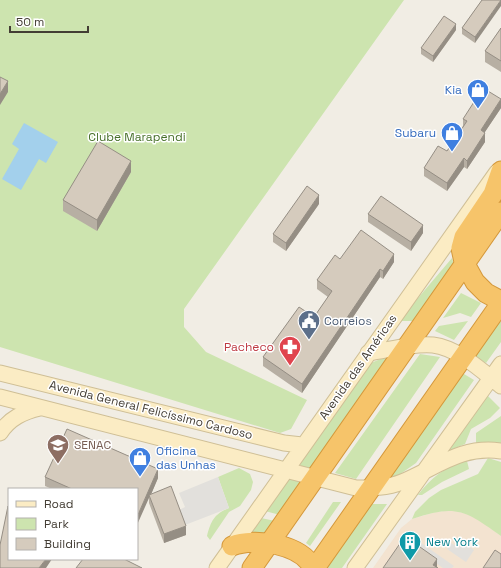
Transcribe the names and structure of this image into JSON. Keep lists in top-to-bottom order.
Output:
{
  "streets": {
    "street": ["Avenida das Américas", "Avenida General Felicíssimo Cardoso"]
  },
  "crossings": [
    ["Avenida das Américas", "Avenida General Felicíssimo Cardoso"]
  ],
  "parks": ["Clube Marapendi"],
  "places": {
    "shop": ["Kia", "Subaru", "Oficina das Unhas"],
    "public building": ["Correios"],
    "pharmacy": ["Pacheco"],
    "school or university": ["SENAC"],
    "building": ["New York"]
  },
  "legend": ["Road", "Park", "Building"],
  "scale_bar": "50 m"
}
